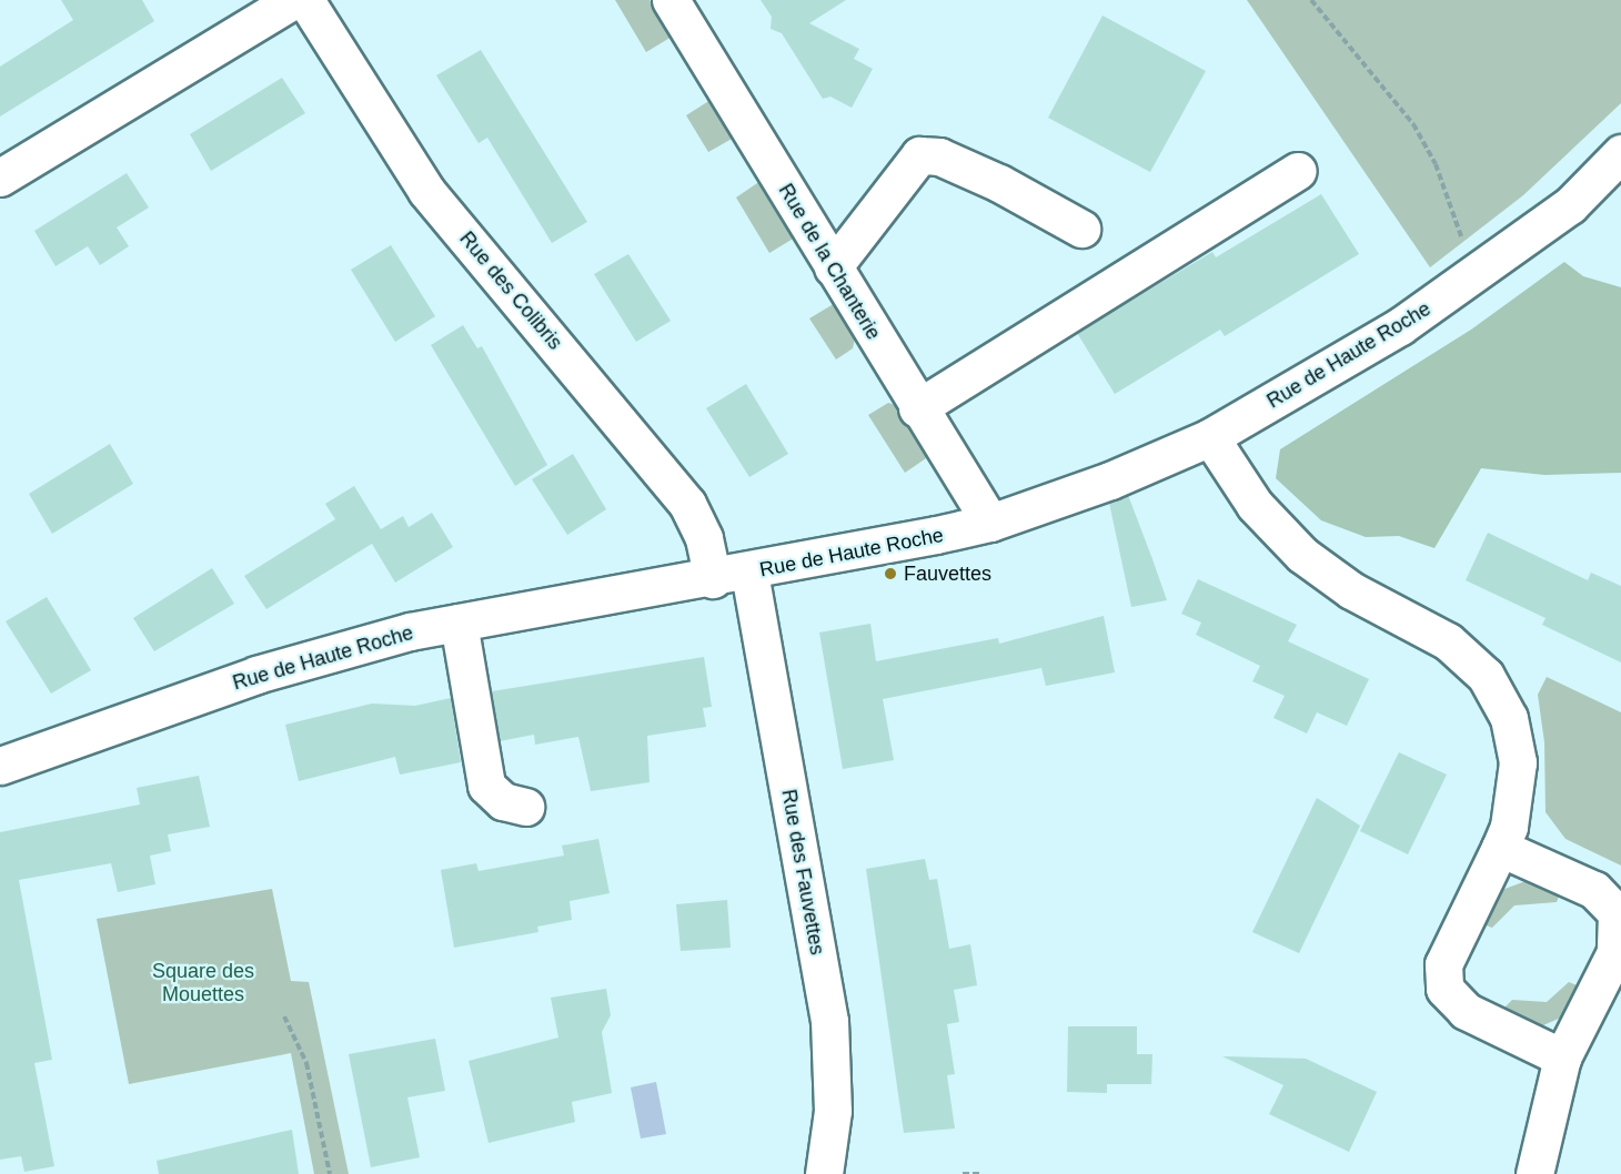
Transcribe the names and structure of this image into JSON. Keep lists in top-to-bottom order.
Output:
{
  "streets": {
    "street": [
      "Rue de la Chanterie",
      "Rue des Colibris",
      "Rue de Haute Roche",
      "Rue des Fauvettes"
    ]
  },
  "crossings": [
    ["Rue de la Chanterie", "Rue de Haute Roche"],
    ["Rue des Colibris", "Rue de Haute Roche"],
    ["Rue de Haute Roche", "Rue des Fauvettes"]
  ],
  "parks": ["Square des Mouettes"],
  "places": ["Fauvettes"]
}
